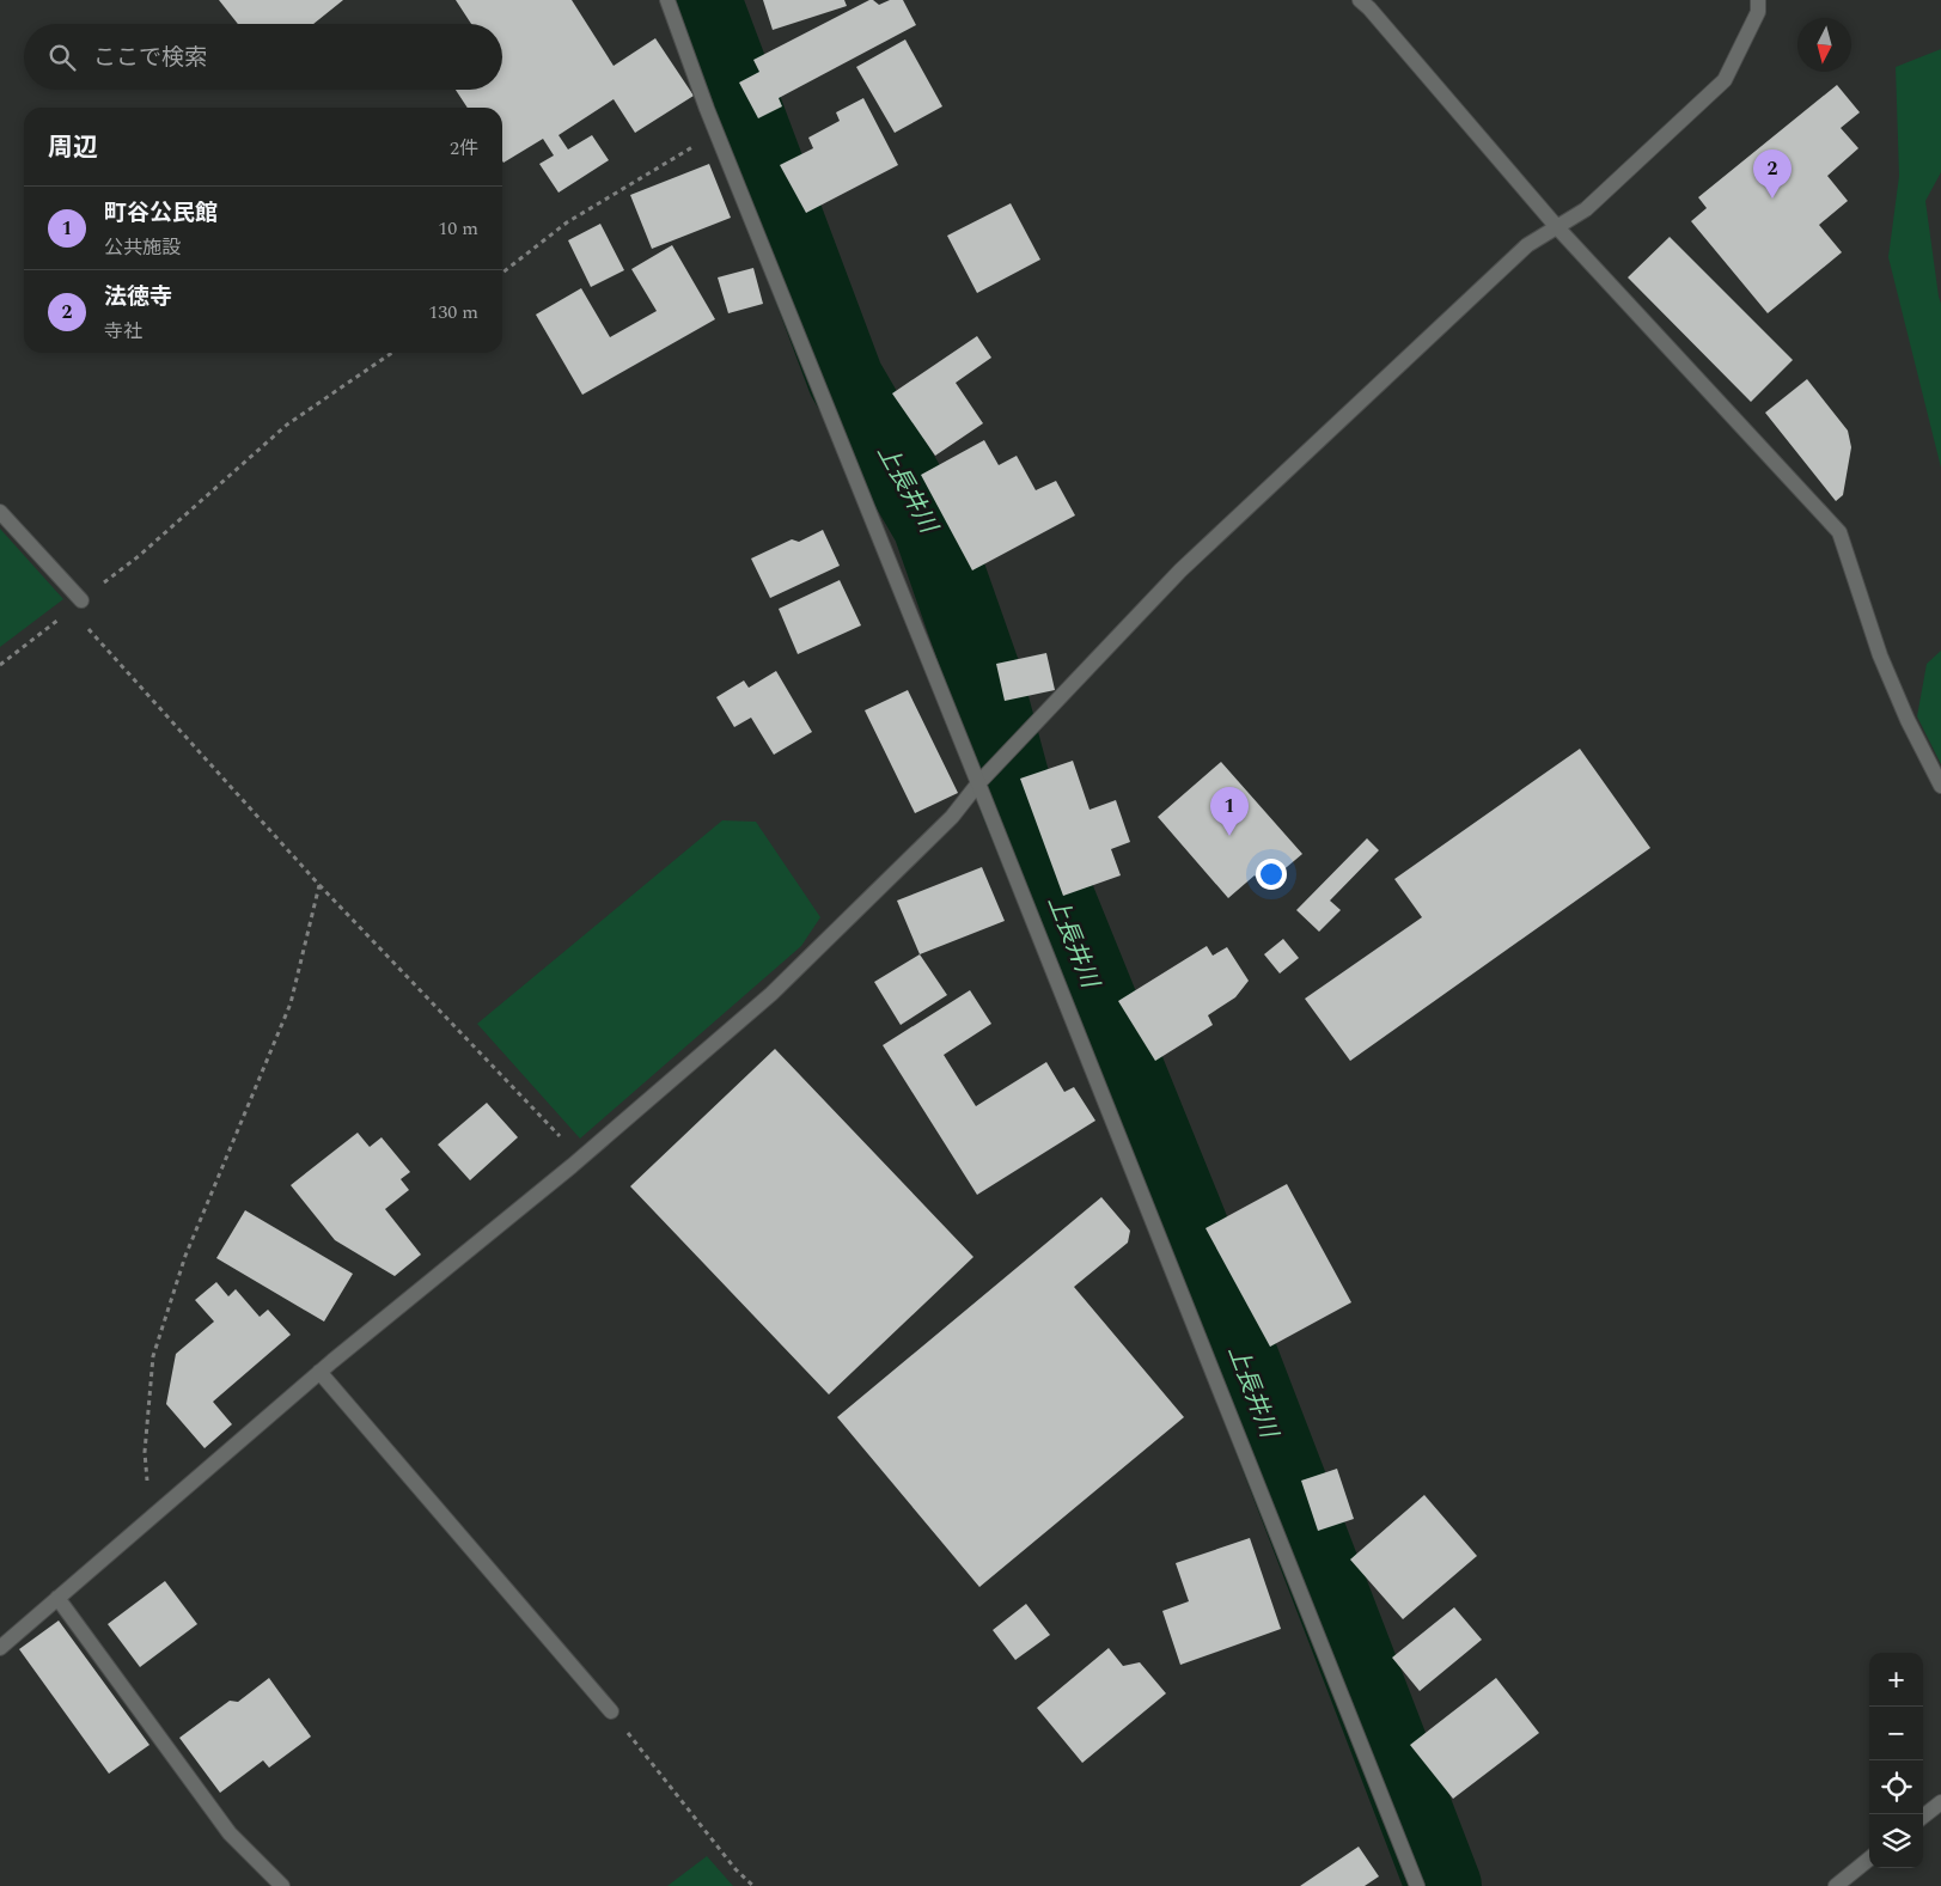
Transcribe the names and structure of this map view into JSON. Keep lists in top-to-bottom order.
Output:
{
  "water": ["上長井川"],
  "north": "bottom",
  "page": {
    "search": "ここで検索",
    "heading": ["周辺", "2件"],
    "pins": ["2", "1"],
    "list": [
      {
        "mark": "1",
        "name": "町谷公民館",
        "note": "公共施設",
        "value": "10 m"
      },
      {
        "mark": "2",
        "name": "法徳寺",
        "note": "寺社",
        "value": "130 m"
      }
    ],
    "map_buttons": ["+", "−"]
  }
}
